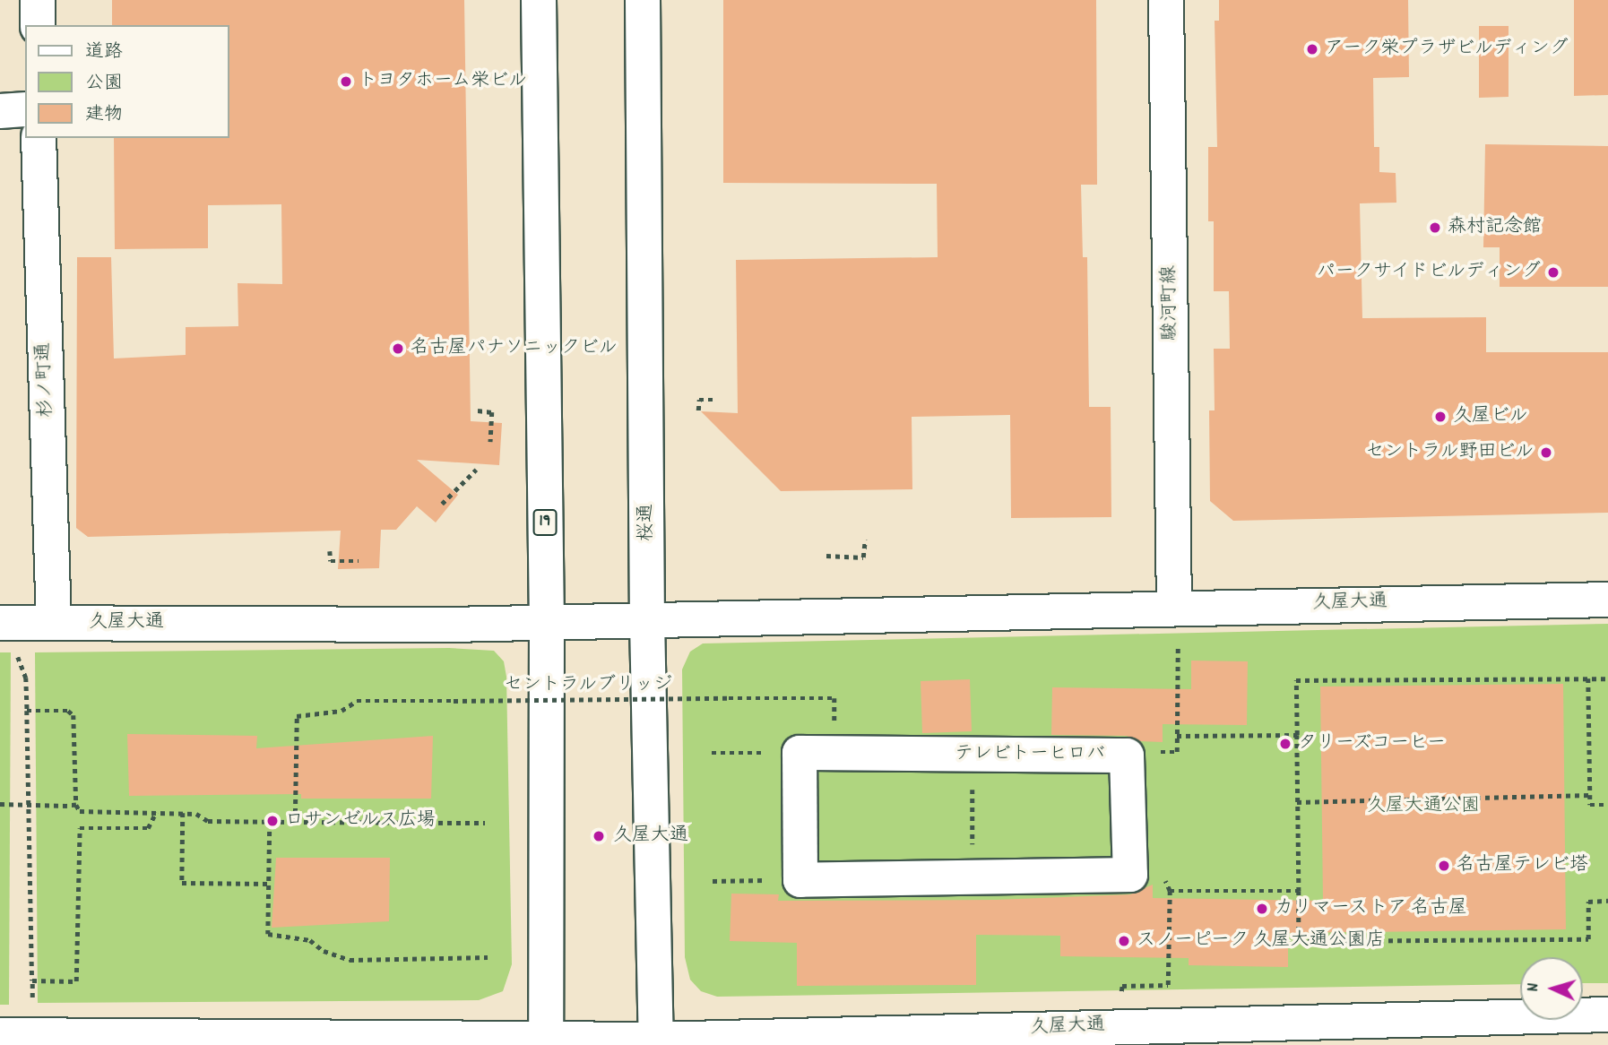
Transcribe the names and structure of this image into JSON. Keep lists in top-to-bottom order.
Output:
{
  "streets": {
    "main road": [
      "駿河町線",
      "杉ノ町通",
      "19",
      "桜通",
      "久屋大通",
      "テレビトーヒロバ"
    ],
    "path": ["セントラルブリッジ"]
  },
  "crossings": [
    ["駿河町線", "久屋大通"],
    ["杉ノ町通", "久屋大通"],
    ["19", "久屋大通"],
    ["桜通", "久屋大通"]
  ],
  "parks": ["久屋大通公園"],
  "places": [
    "アーク栄プラザビルディング",
    "トヨタホーム栄ビル",
    "森村記念館",
    "パークサイドビルディング",
    "名古屋パナソニックビル",
    "久屋ビル",
    "セントラル野田ビル",
    "タリーズコーヒー",
    "ロサンゼルス広場",
    "久屋大通",
    "名古屋テレビ塔",
    "カリマーストア 名古屋",
    "スノーピーク 久屋大通公園店"
  ],
  "legend": ["道路", "公園", "建物"],
  "north": "left"
}
